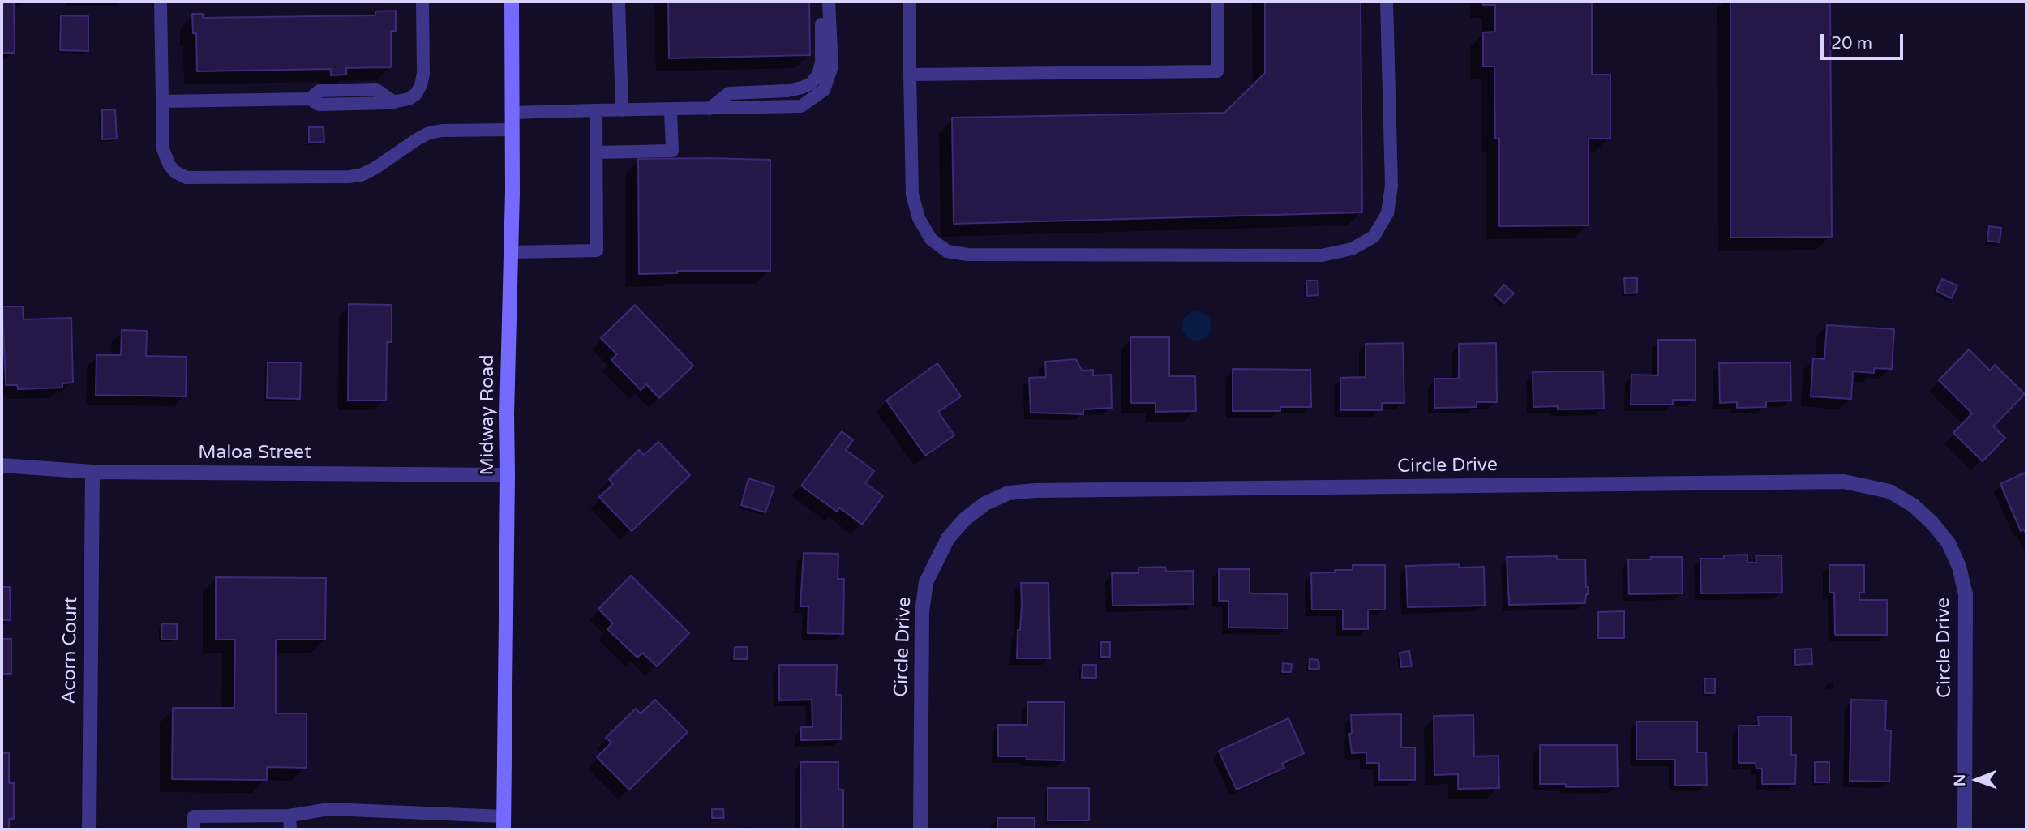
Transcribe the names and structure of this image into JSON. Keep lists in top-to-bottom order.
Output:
{
  "streets": {
    "main road": ["Midway Road"],
    "street": ["Maloa Street", "Circle Drive", "Acorn Court"]
  },
  "crossings": [
    ["Midway Road", "Maloa Street"],
    ["Maloa Street", "Acorn Court"]
  ],
  "scale_bar": "20 m",
  "north": "left"
}
